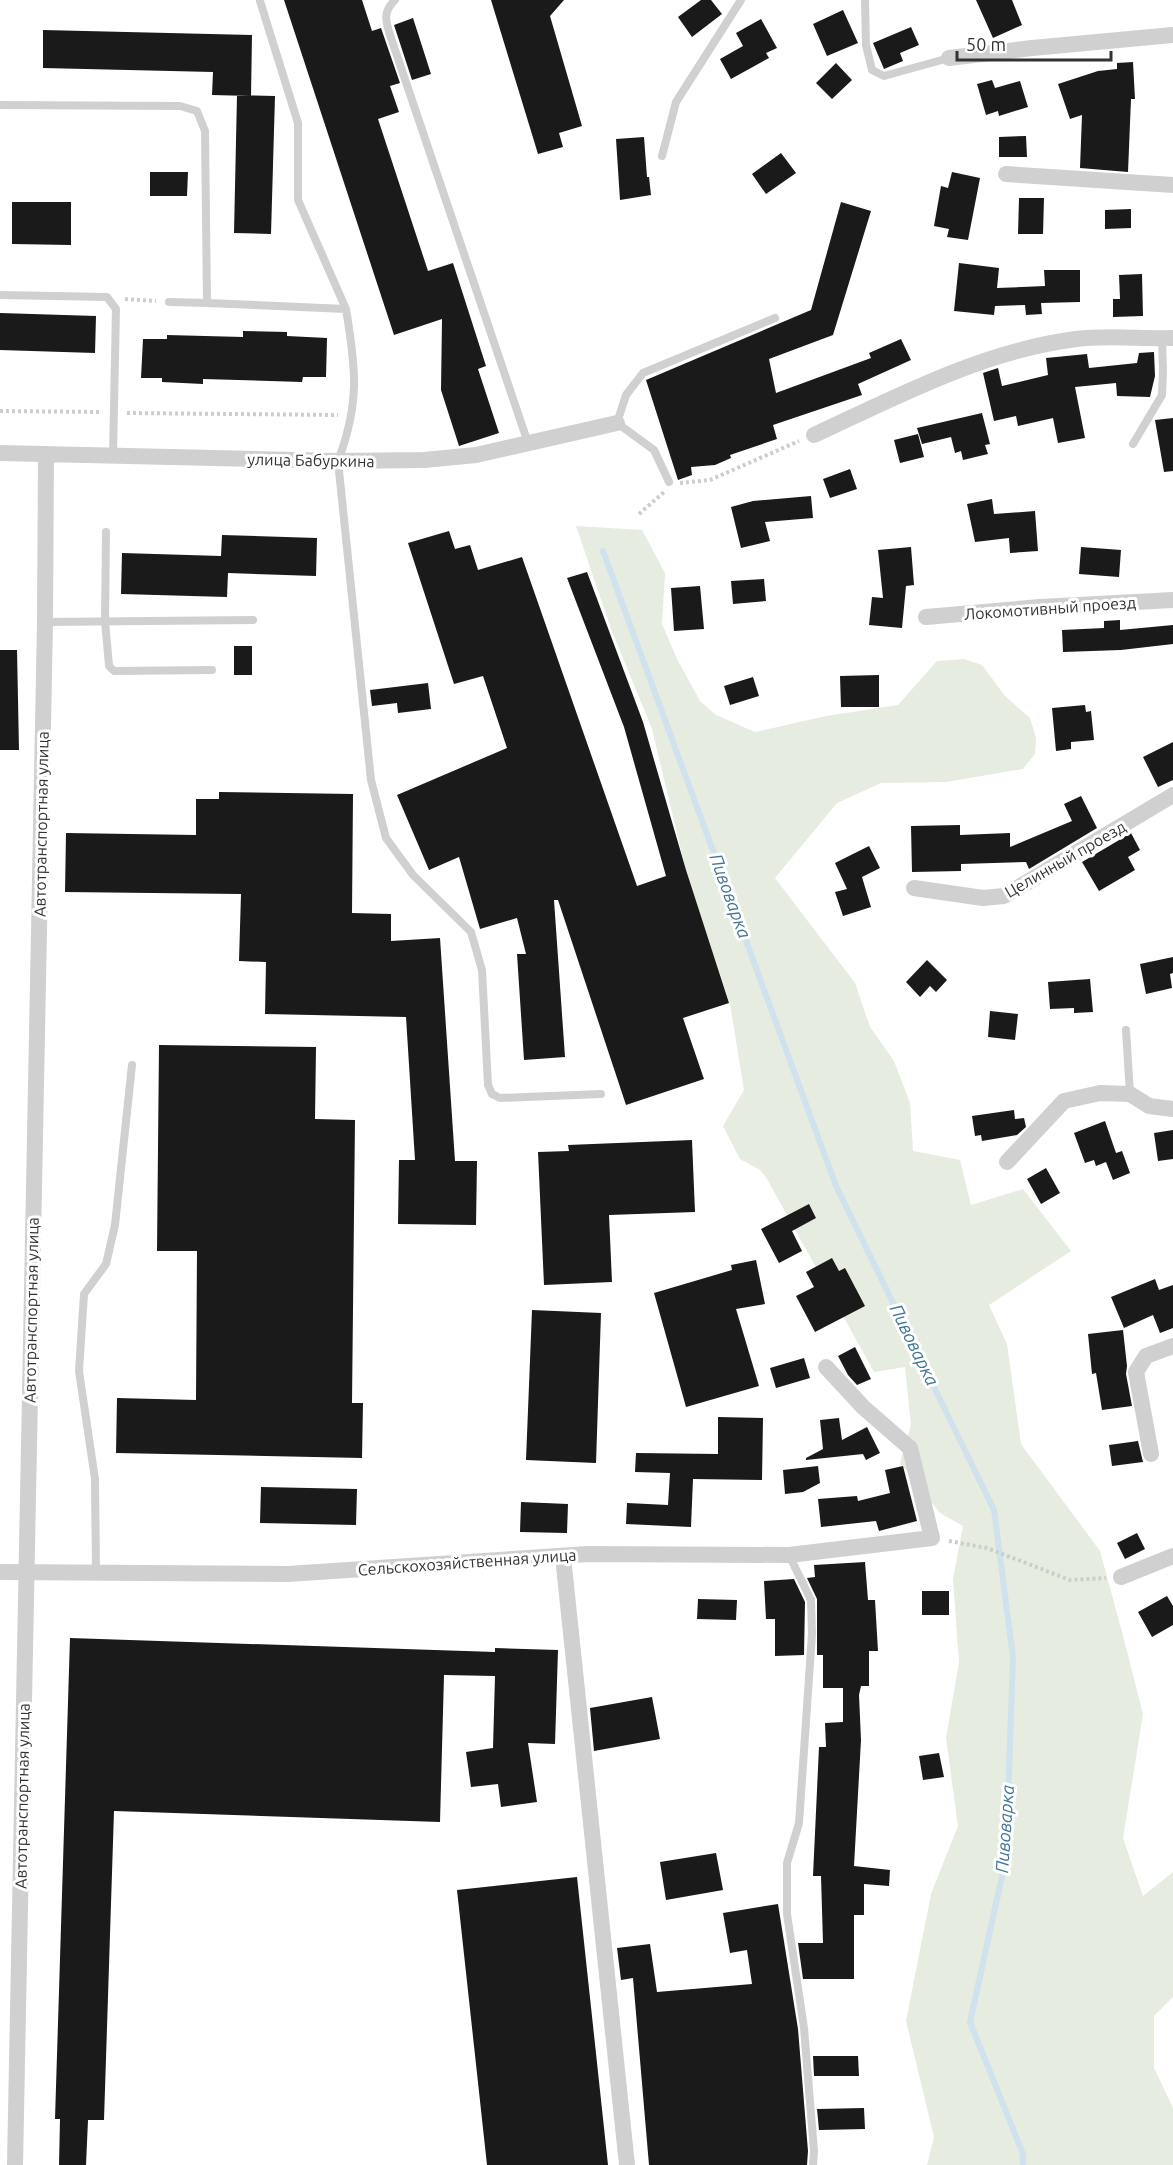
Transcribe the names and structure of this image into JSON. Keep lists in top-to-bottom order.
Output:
{
  "streets": {
    "street": [
      "улица Бабуркина",
      "Локомотивный проезд",
      "Автотранспортная улица",
      "Целинный проезд",
      "Сельскохозяйственная улица"
    ]
  },
  "crossings": [
    ["улица Бабуркина", "Автотранспортная улица"],
    ["Автотранспортная улица", "Сельскохозяйственная улица"]
  ],
  "water": ["Пивоварка"],
  "scale_bar": "50 m"
}
